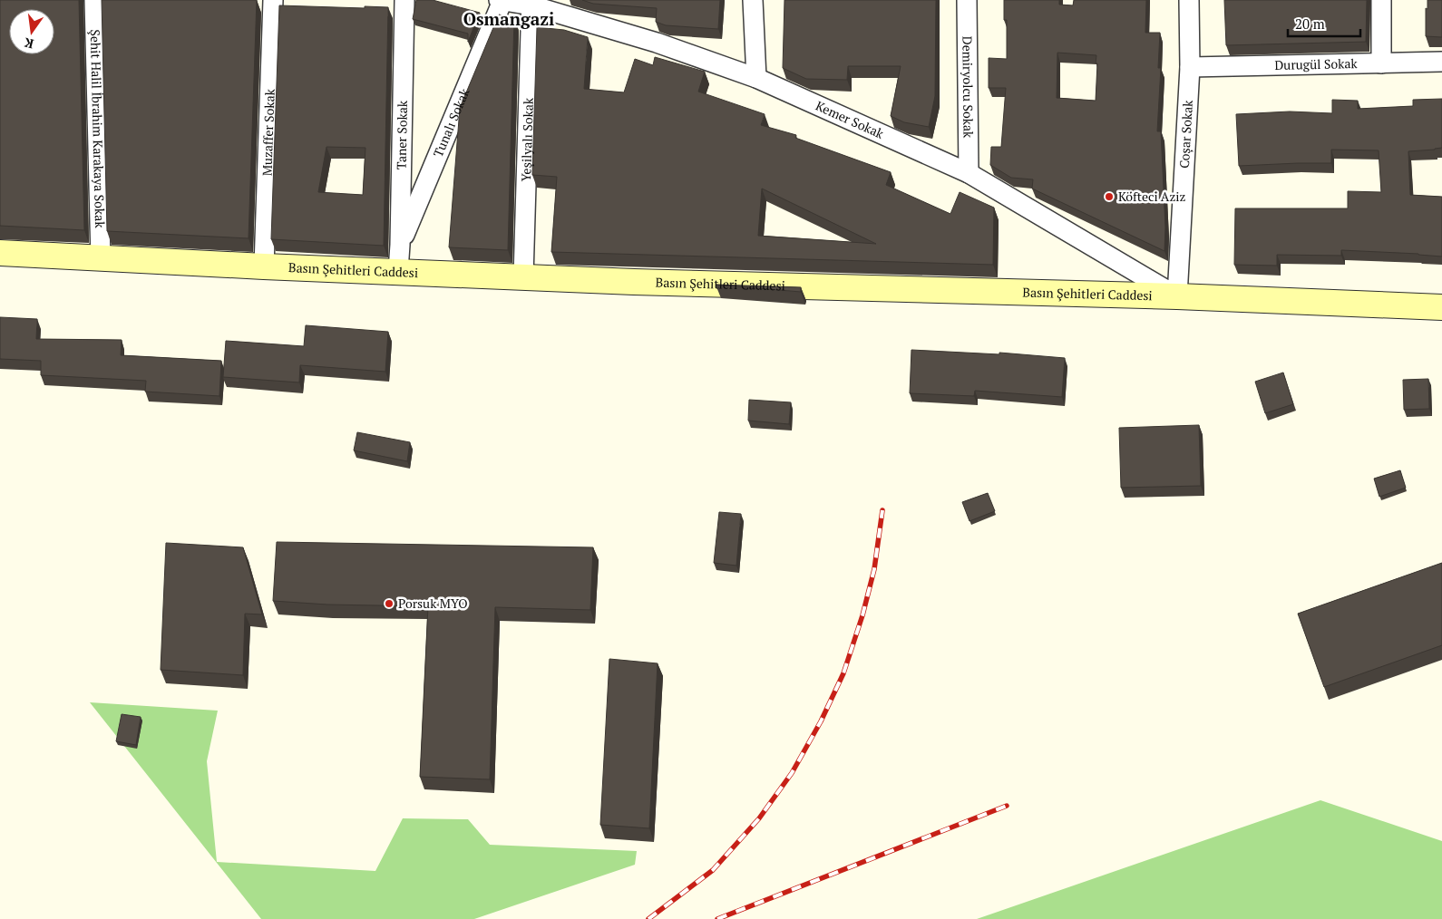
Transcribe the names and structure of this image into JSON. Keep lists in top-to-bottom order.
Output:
{
  "streets": {
    "main road": ["Basın Şehitleri Caddesi"],
    "street": [
      "Durugül Sokak",
      "Demiryolcu Sokak",
      "Kemer Sokak",
      "Tunalı Sokak",
      "Şehit Halil İbrahim Karakaya Sokak",
      "Muzaffer Sokak",
      "Coşar Sokak",
      "Taner Sokak",
      "Yeşilyalı Sokak"
    ]
  },
  "crossings": [
    ["Durugül Sokak", "Coşar Sokak"],
    ["Demiryolcu Sokak", "Kemer Sokak"],
    ["Kemer Sokak", "Tunalı Sokak"],
    ["Kemer Sokak", "Coşar Sokak"],
    ["Kemer Sokak", "Yeşilyalı Sokak"],
    ["Kemer Sokak", "Basın Şehitleri Caddesi"],
    ["Tunalı Sokak", "Taner Sokak"],
    ["Şehit Halil İbrahim Karakaya Sokak", "Basın Şehitleri Caddesi"],
    ["Muzaffer Sokak", "Basın Şehitleri Caddesi"],
    ["Coşar Sokak", "Basın Şehitleri Caddesi"],
    ["Taner Sokak", "Basın Şehitleri Caddesi"],
    ["Yeşilyalı Sokak", "Basın Şehitleri Caddesi"]
  ],
  "districts": ["Osmangazi"],
  "places": ["Köfteci Aziz", "Porsuk MYO"],
  "scale_bar": "20 m",
  "north": "bottom"
}
